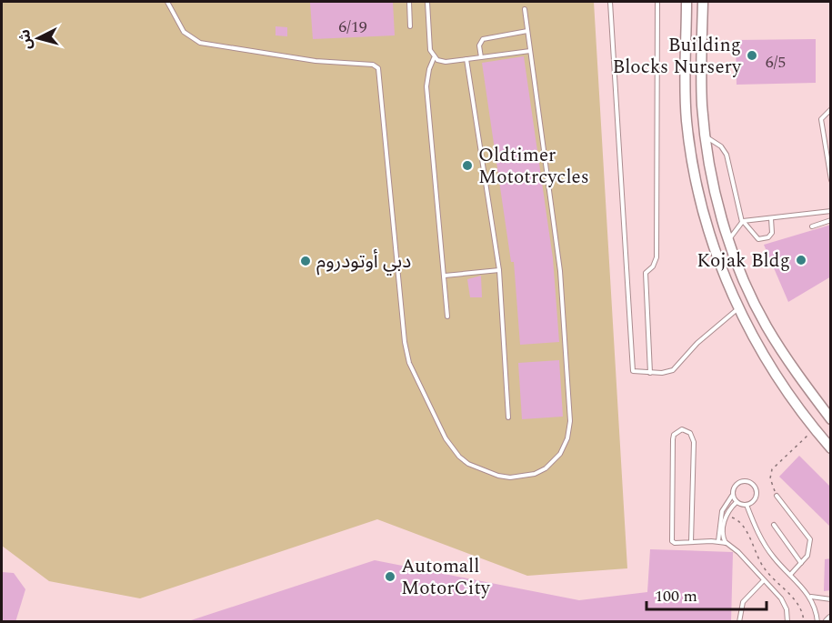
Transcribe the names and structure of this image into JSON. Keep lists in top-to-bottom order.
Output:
{
  "places": [
    "Building Blocks Nursery",
    "Oldtimer Mototrcycles",
    "Kojak Bldg",
    "دبي أوتودروم",
    "Automall MotorCity"
  ],
  "house_numbers": ["6/19", "6/5"],
  "scale_bar": "100 m",
  "north": "left"
}
